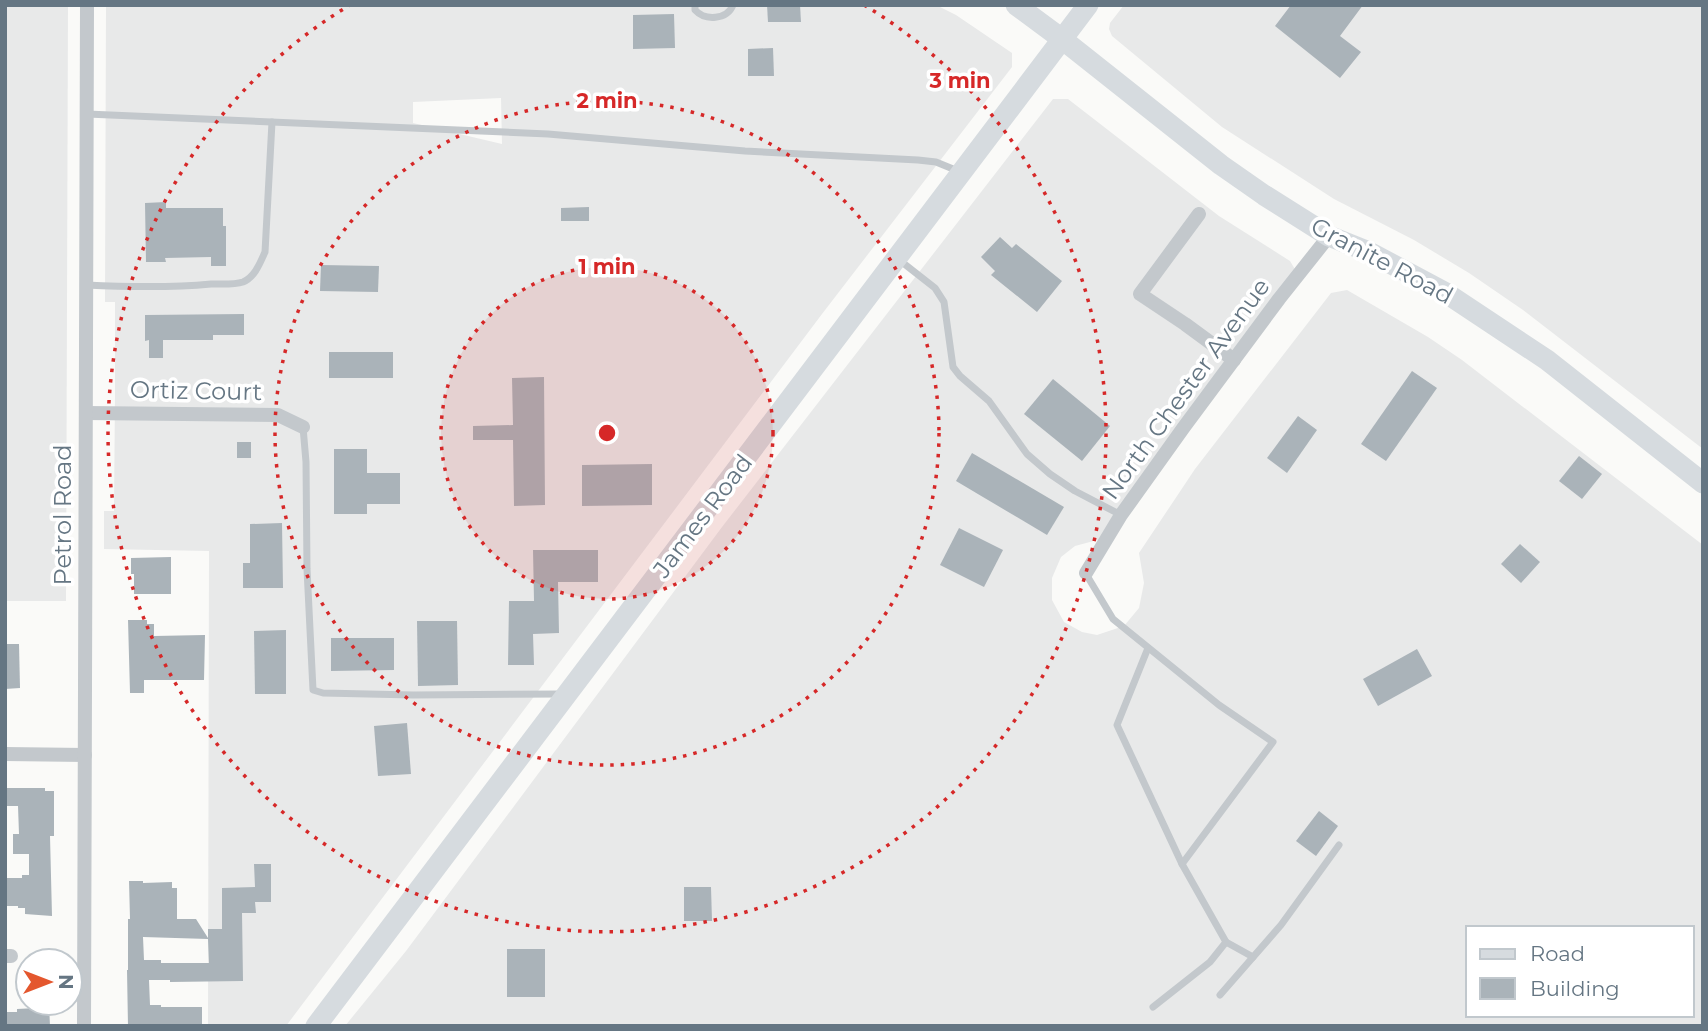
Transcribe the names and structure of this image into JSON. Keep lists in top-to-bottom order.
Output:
{
  "streets": {
    "main road": ["Granite Road", "James Road"],
    "street": ["North Chester Avenue", "Ortiz Court", "Petrol Road"]
  },
  "crossings": [
    ["Granite Road", "North Chester Avenue"],
    ["Granite Road", "James Road"],
    ["Ortiz Court", "Petrol Road"]
  ],
  "legend": ["Road", "Building"],
  "north": "right",
  "rings": ["3 min", "2 min", "1 min"]
}
